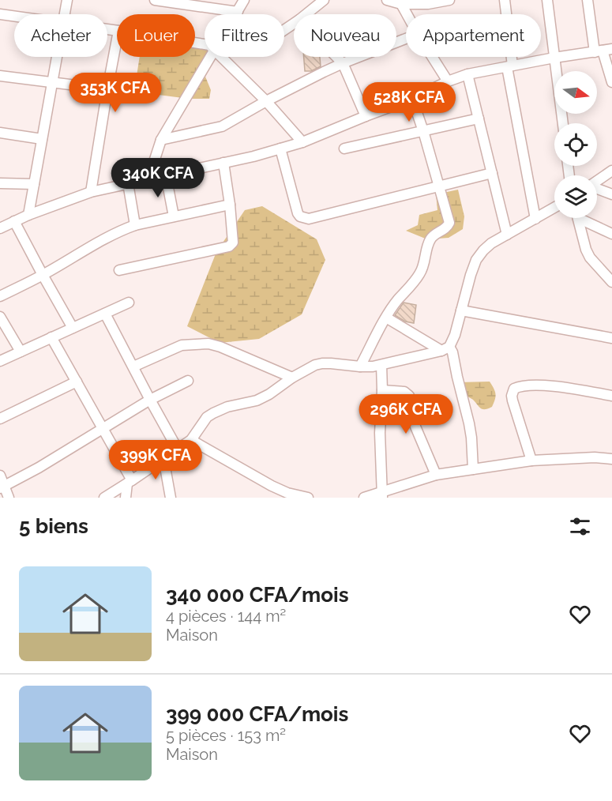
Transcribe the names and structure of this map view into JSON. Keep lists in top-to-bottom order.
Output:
{
  "north": "right",
  "page": {
    "chip": [
      "Acheter",
      "Louer",
      "Filtres",
      "Nouveau",
      "Appartement"
    ],
    "price": [
      "353K CFA",
      "528K CFA",
      "340K CFA",
      "296K CFA",
      "399K CFA"
    ],
    "heading": "5 biens",
    "list": [
      {
        "name": "340 000 CFA/mois",
        "note": "4 pièces · 144 m² · Maison"
      },
      {
        "name": "399 000 CFA/mois",
        "note": "5 pièces · 153 m² · Maison"
      }
    ]
  }
}
